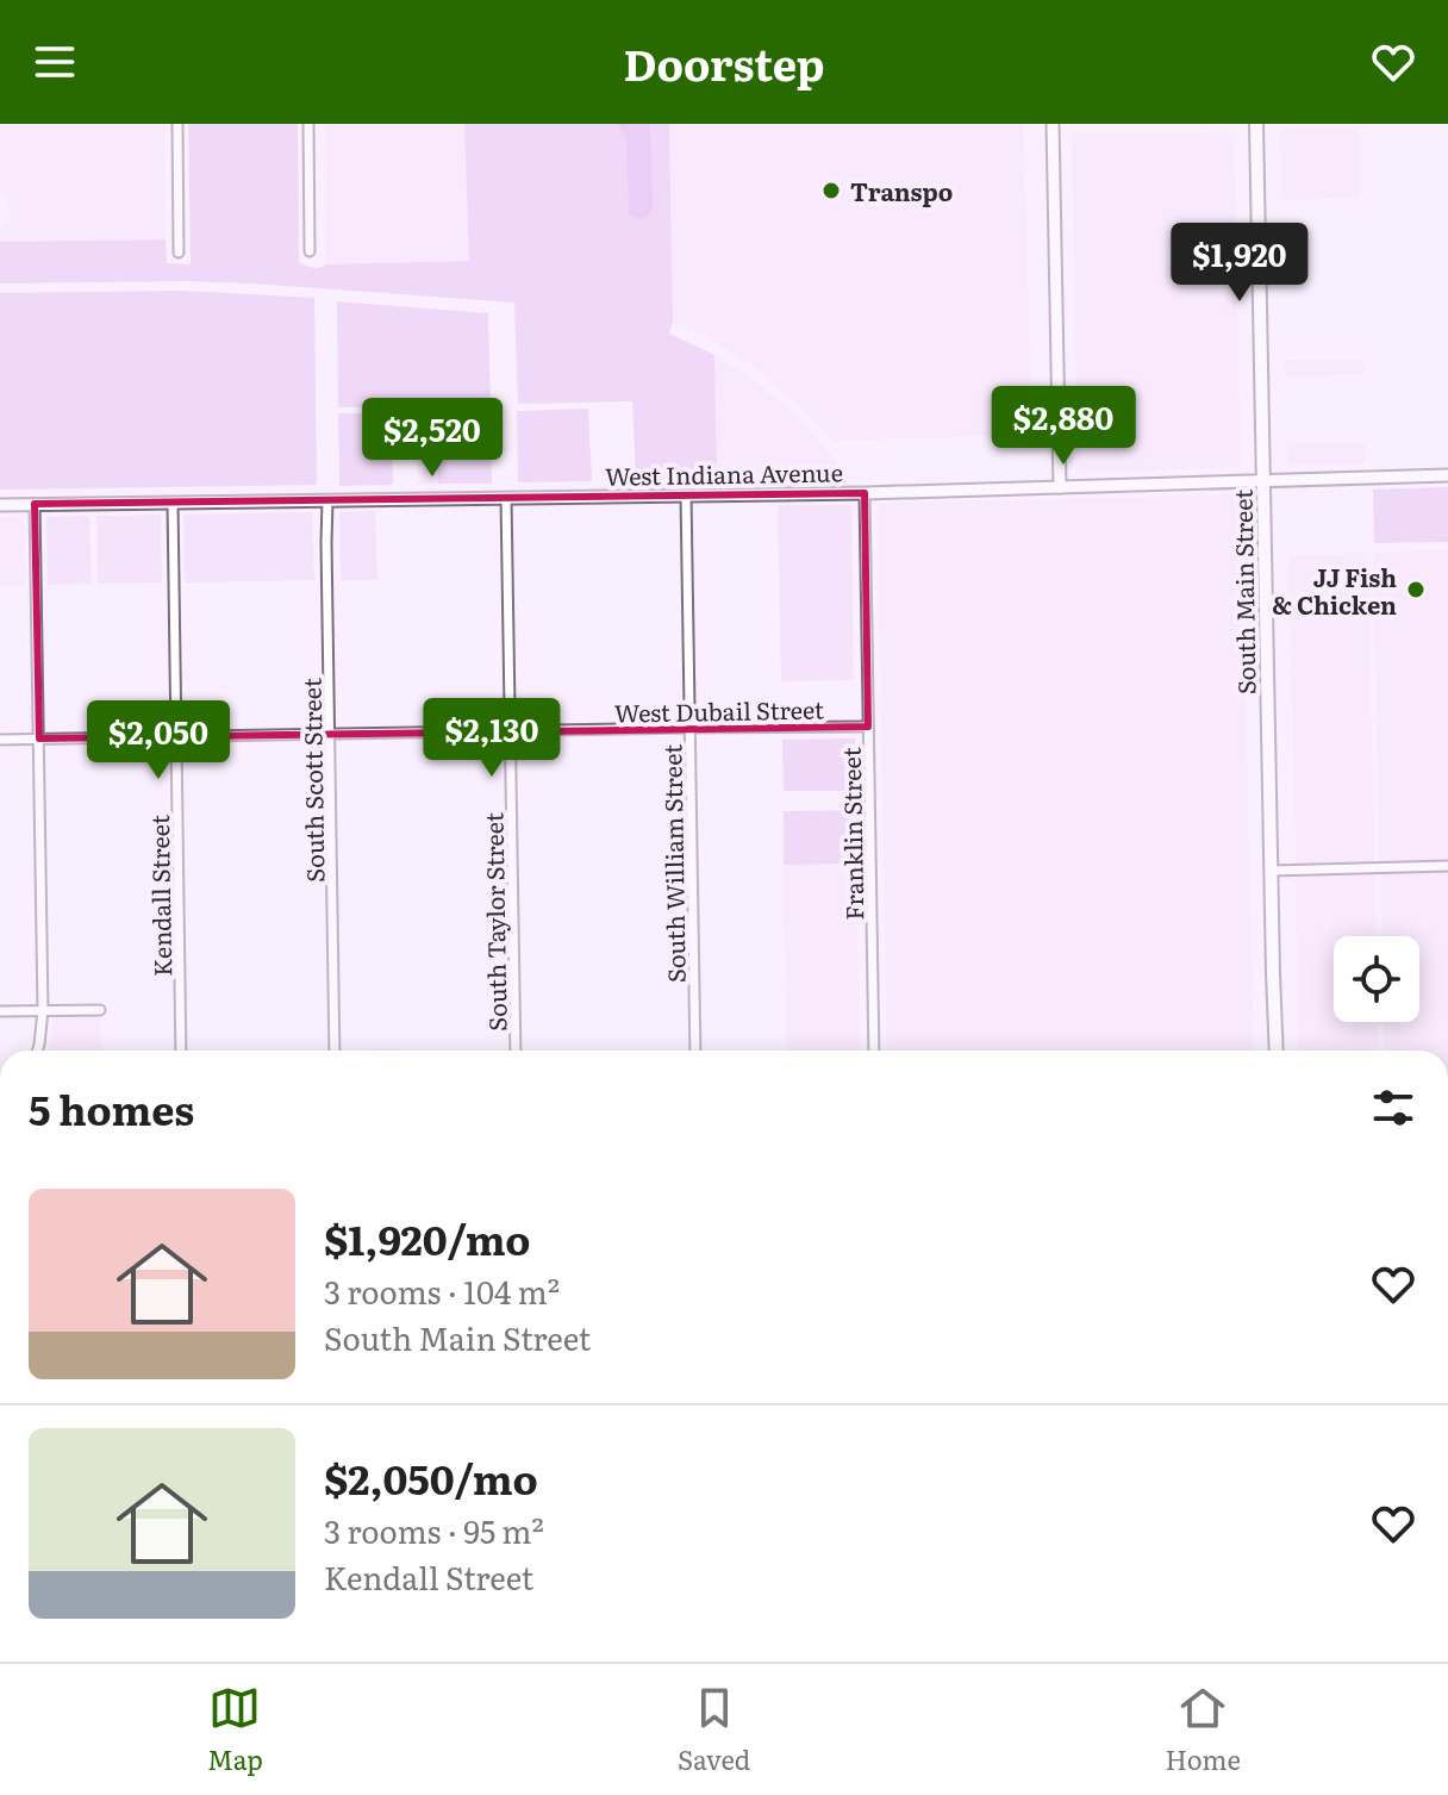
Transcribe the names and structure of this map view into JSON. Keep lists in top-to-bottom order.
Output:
{
  "streets": {
    "main road": ["South Main Street"],
    "street": [
      "West Indiana Avenue",
      "West Dubail Street",
      "South Scott Street",
      "Franklin Street",
      "South William Street",
      "Kendall Street",
      "South Taylor Street"
    ]
  },
  "crossings": [
    ["West Indiana Avenue", "South Main Street"],
    ["West Indiana Avenue", "South Scott Street"],
    ["West Indiana Avenue", "Franklin Street"],
    ["West Indiana Avenue", "South William Street"],
    ["West Indiana Avenue", "Kendall Street"],
    ["West Indiana Avenue", "South Taylor Street"],
    ["West Dubail Street", "South Scott Street"],
    ["West Dubail Street", "Franklin Street"],
    ["West Dubail Street", "South William Street"],
    ["West Dubail Street", "Kendall Street"],
    ["West Dubail Street", "South Taylor Street"]
  ],
  "places": ["Transpo", "JJ Fish & Chicken"],
  "page": {
    "header": "Doorstep",
    "price": [
      "$1,920",
      "$2,880",
      "$2,520",
      "$2,130",
      "$2,050"
    ],
    "heading": "5 homes",
    "list": [
      {
        "name": "$1,920/mo",
        "note": "3 rooms · 104 m² · South Main Street"
      },
      {
        "name": "$2,050/mo",
        "note": "3 rooms · 95 m² · Kendall Street"
      }
    ],
    "tabs": ["Map", "Saved", "Home"]
  }
}
